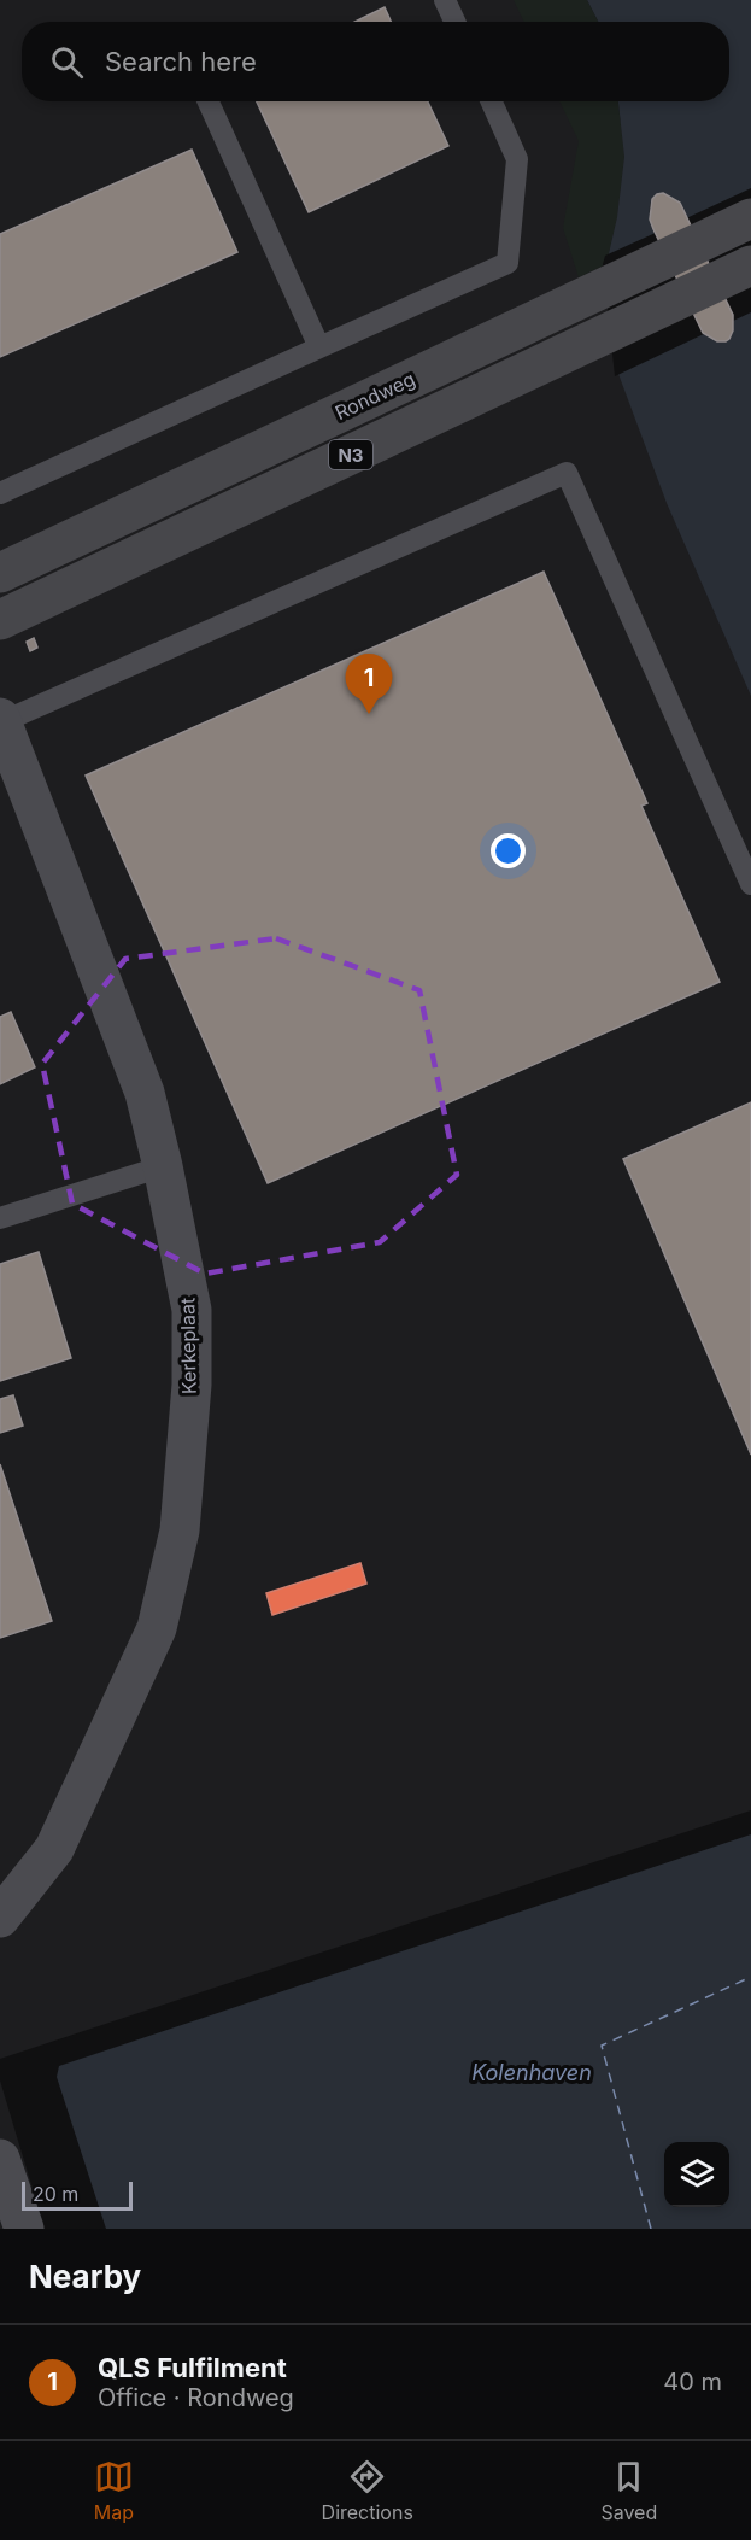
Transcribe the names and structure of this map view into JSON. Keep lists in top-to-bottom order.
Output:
{
  "streets": {
    "main road": ["Rondweg", "N3"],
    "street": ["Kerkeplaat"]
  },
  "water": ["Kolenhaven"],
  "scale_bar": "20 m",
  "page": {
    "search": "Search here",
    "pins": "1",
    "scale": "20 m",
    "heading": "Nearby",
    "list": [
      {
        "mark": "1",
        "name": "QLS Fulfilment",
        "note": "Office · Rondweg",
        "value": "40 m"
      }
    ],
    "nav": ["Map", "Directions", "Saved"]
  }
}
